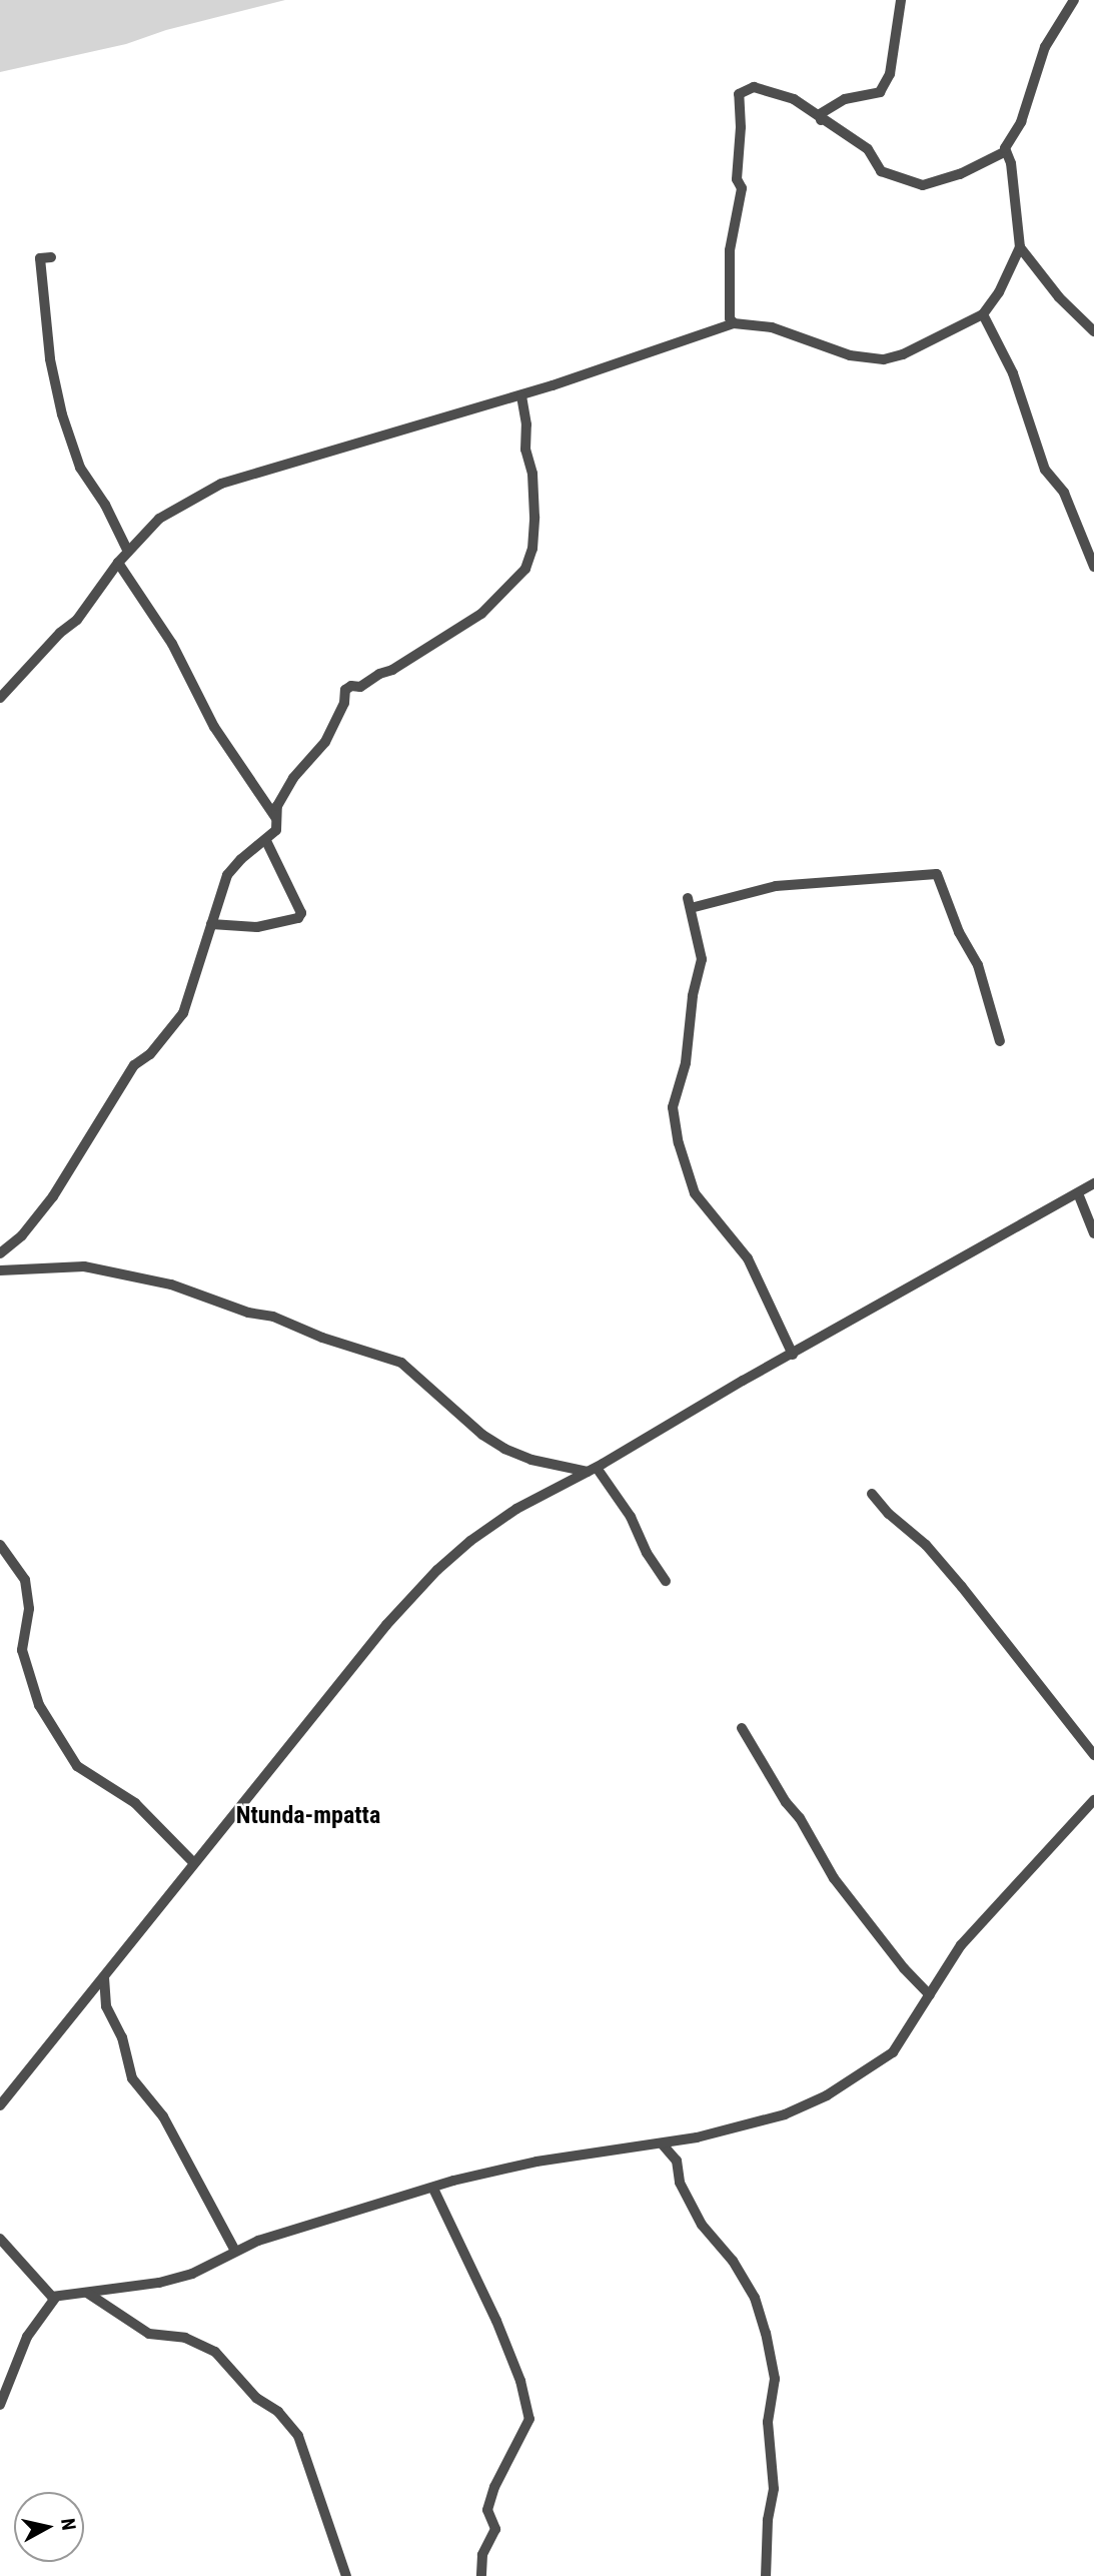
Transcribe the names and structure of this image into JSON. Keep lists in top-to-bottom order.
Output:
{
  "districts": ["Ntunda-mpatta"],
  "north": "right"
}
